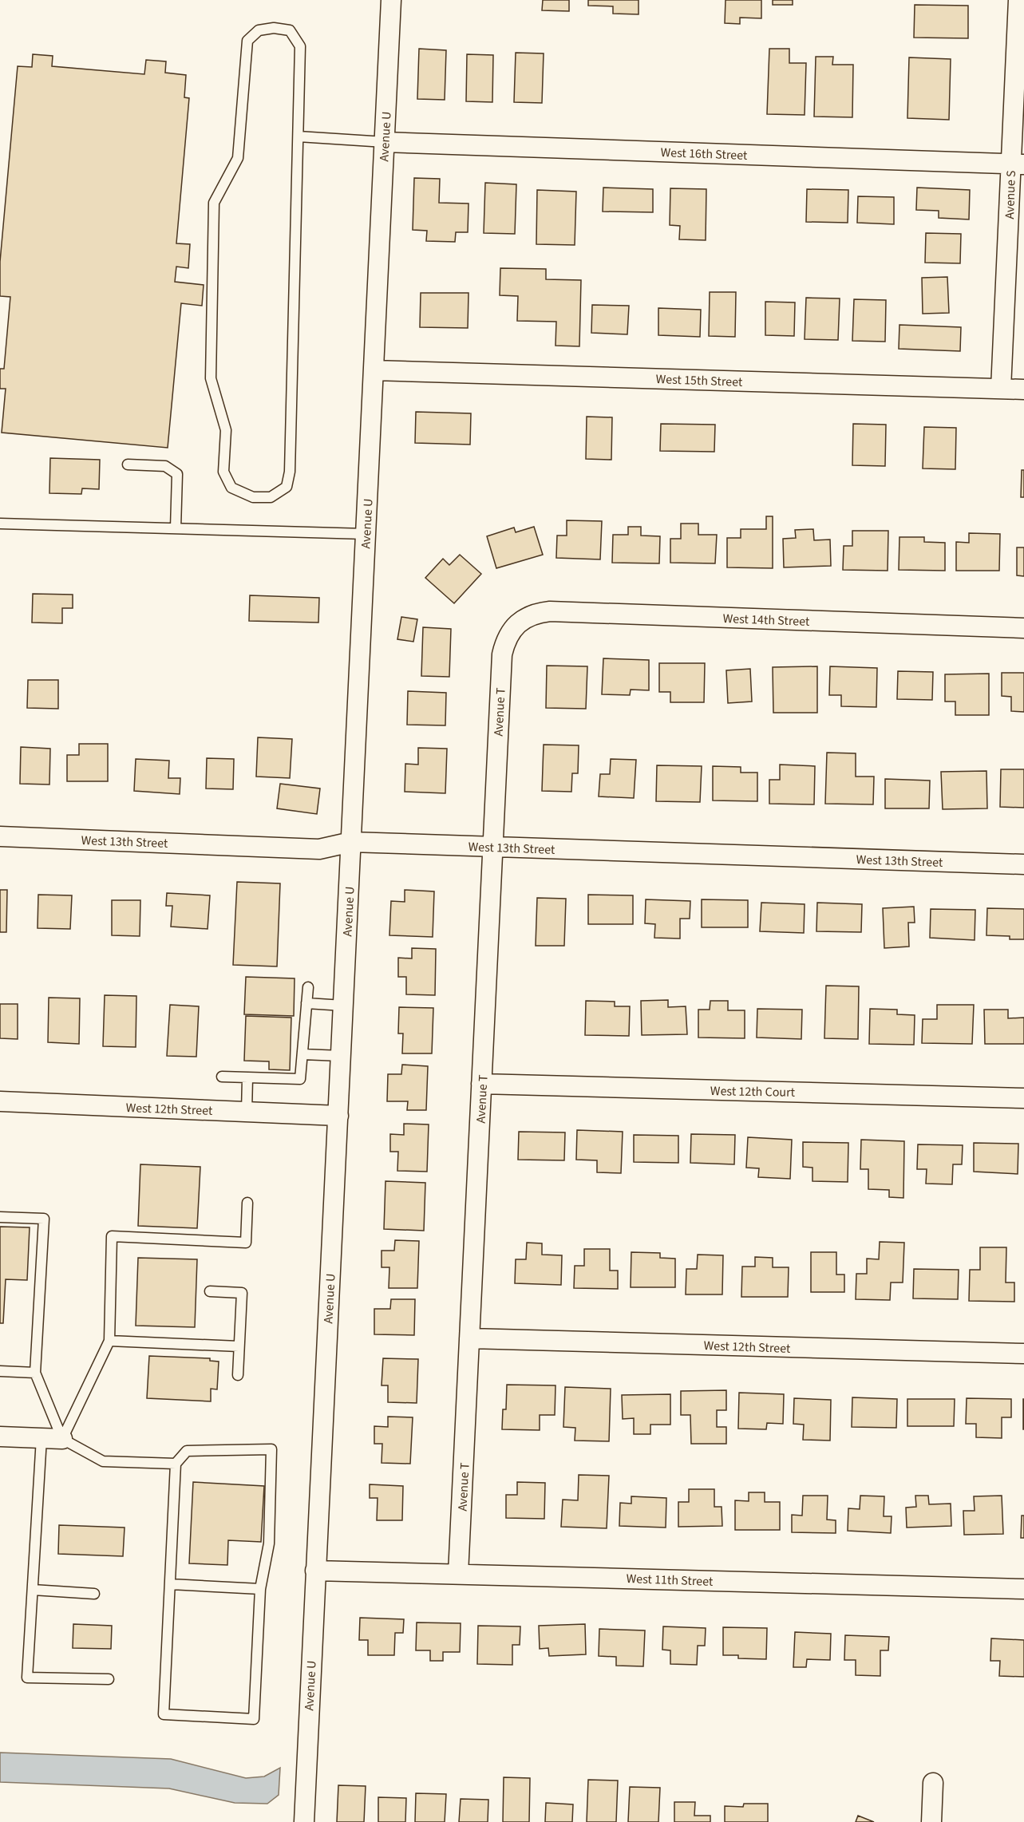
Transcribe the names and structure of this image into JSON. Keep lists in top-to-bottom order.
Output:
{
  "streets": {
    "street": [
      "Avenue U",
      "West 16th Street",
      "Avenue S",
      "West 15th Street",
      "West 14th Street",
      "Avenue T",
      "West 13th Street",
      "West 12th Court",
      "West 12th Street",
      "West 11th Street"
    ]
  },
  "crossings": [
    ["Avenue U", "West 16th Street"],
    ["Avenue U", "West 15th Street"],
    ["Avenue U", "West 13th Street"],
    ["Avenue U", "West 12th Street"],
    ["Avenue U", "West 11th Street"],
    ["West 16th Street", "Avenue S"],
    ["Avenue S", "West 15th Street"],
    ["West 14th Street", "Avenue T"],
    ["Avenue T", "West 13th Street"],
    ["Avenue T", "West 12th Court"],
    ["Avenue T", "West 12th Street"],
    ["Avenue T", "West 11th Street"]
  ]
}
